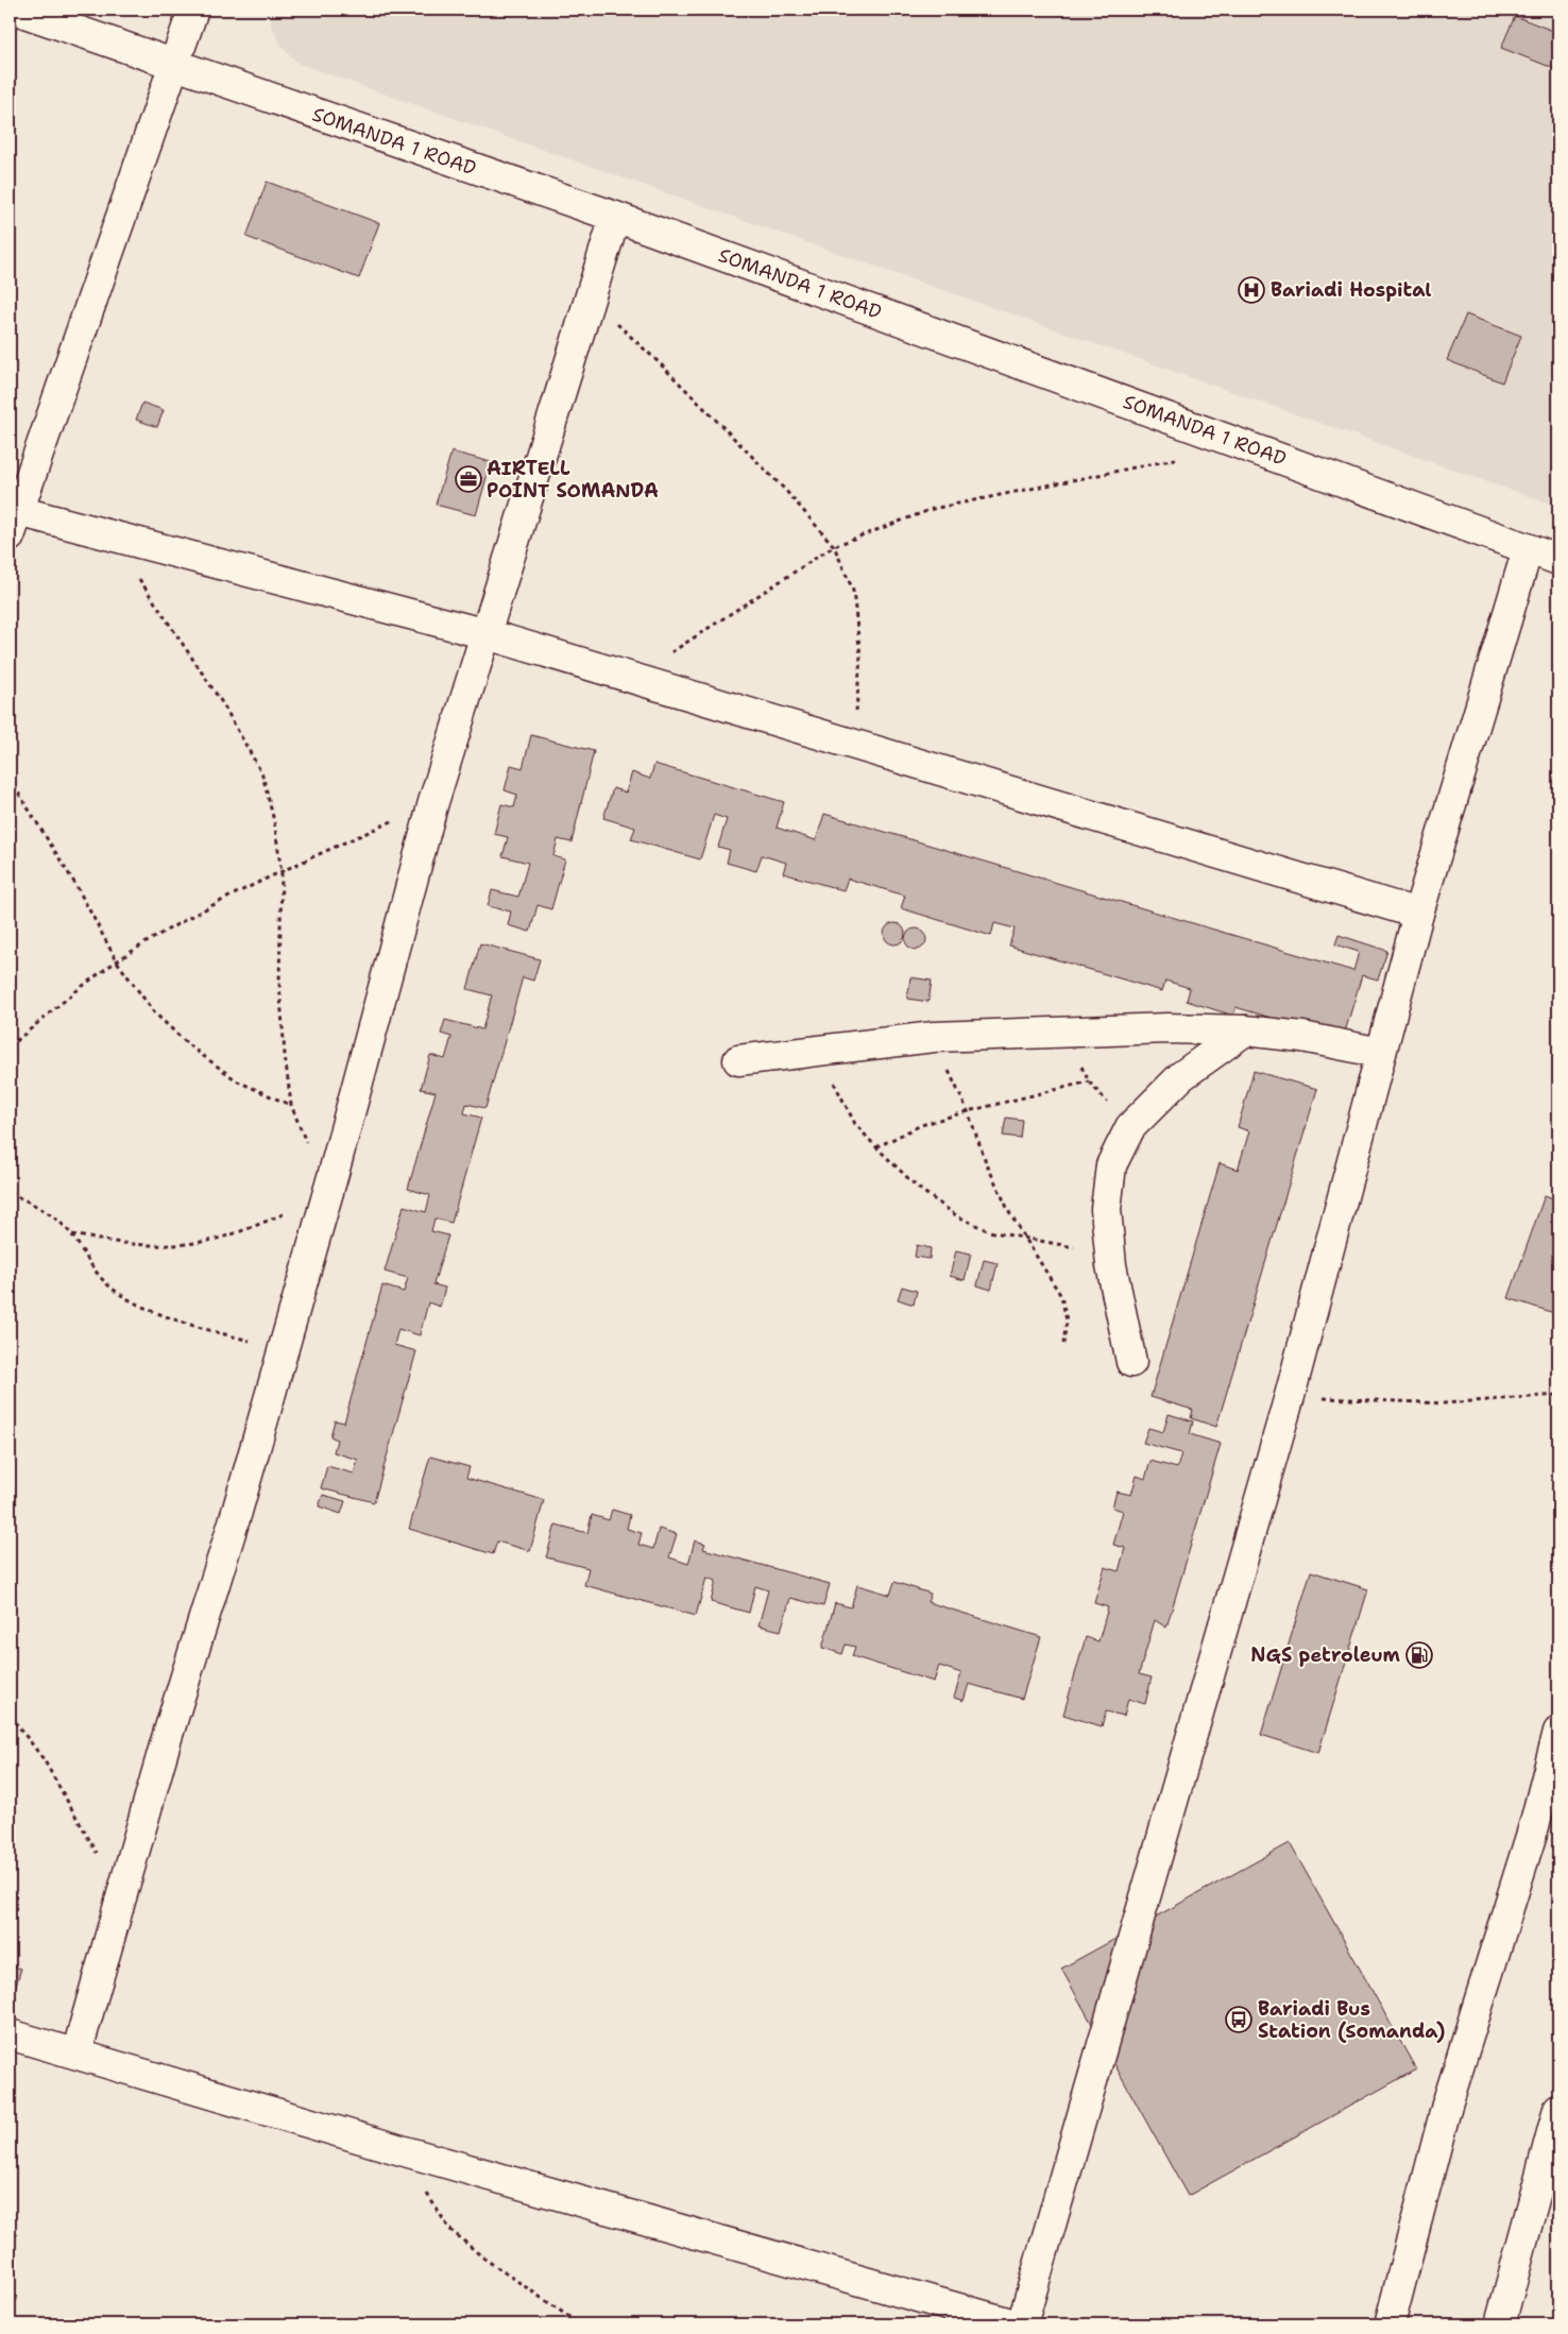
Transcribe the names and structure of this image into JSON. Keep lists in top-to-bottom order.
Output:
{
  "streets": {
    "main road": ["SOMANDA 1 ROAD"]
  },
  "places": {
    "hospital": ["Bariadi Hospital"],
    "office": ["AIRTELL POINT SOMANDA"],
    "fuel station": ["NGS petroleum"],
    "bus stop": ["Bariadi Bus Station (Somanda)"]
  }
}
